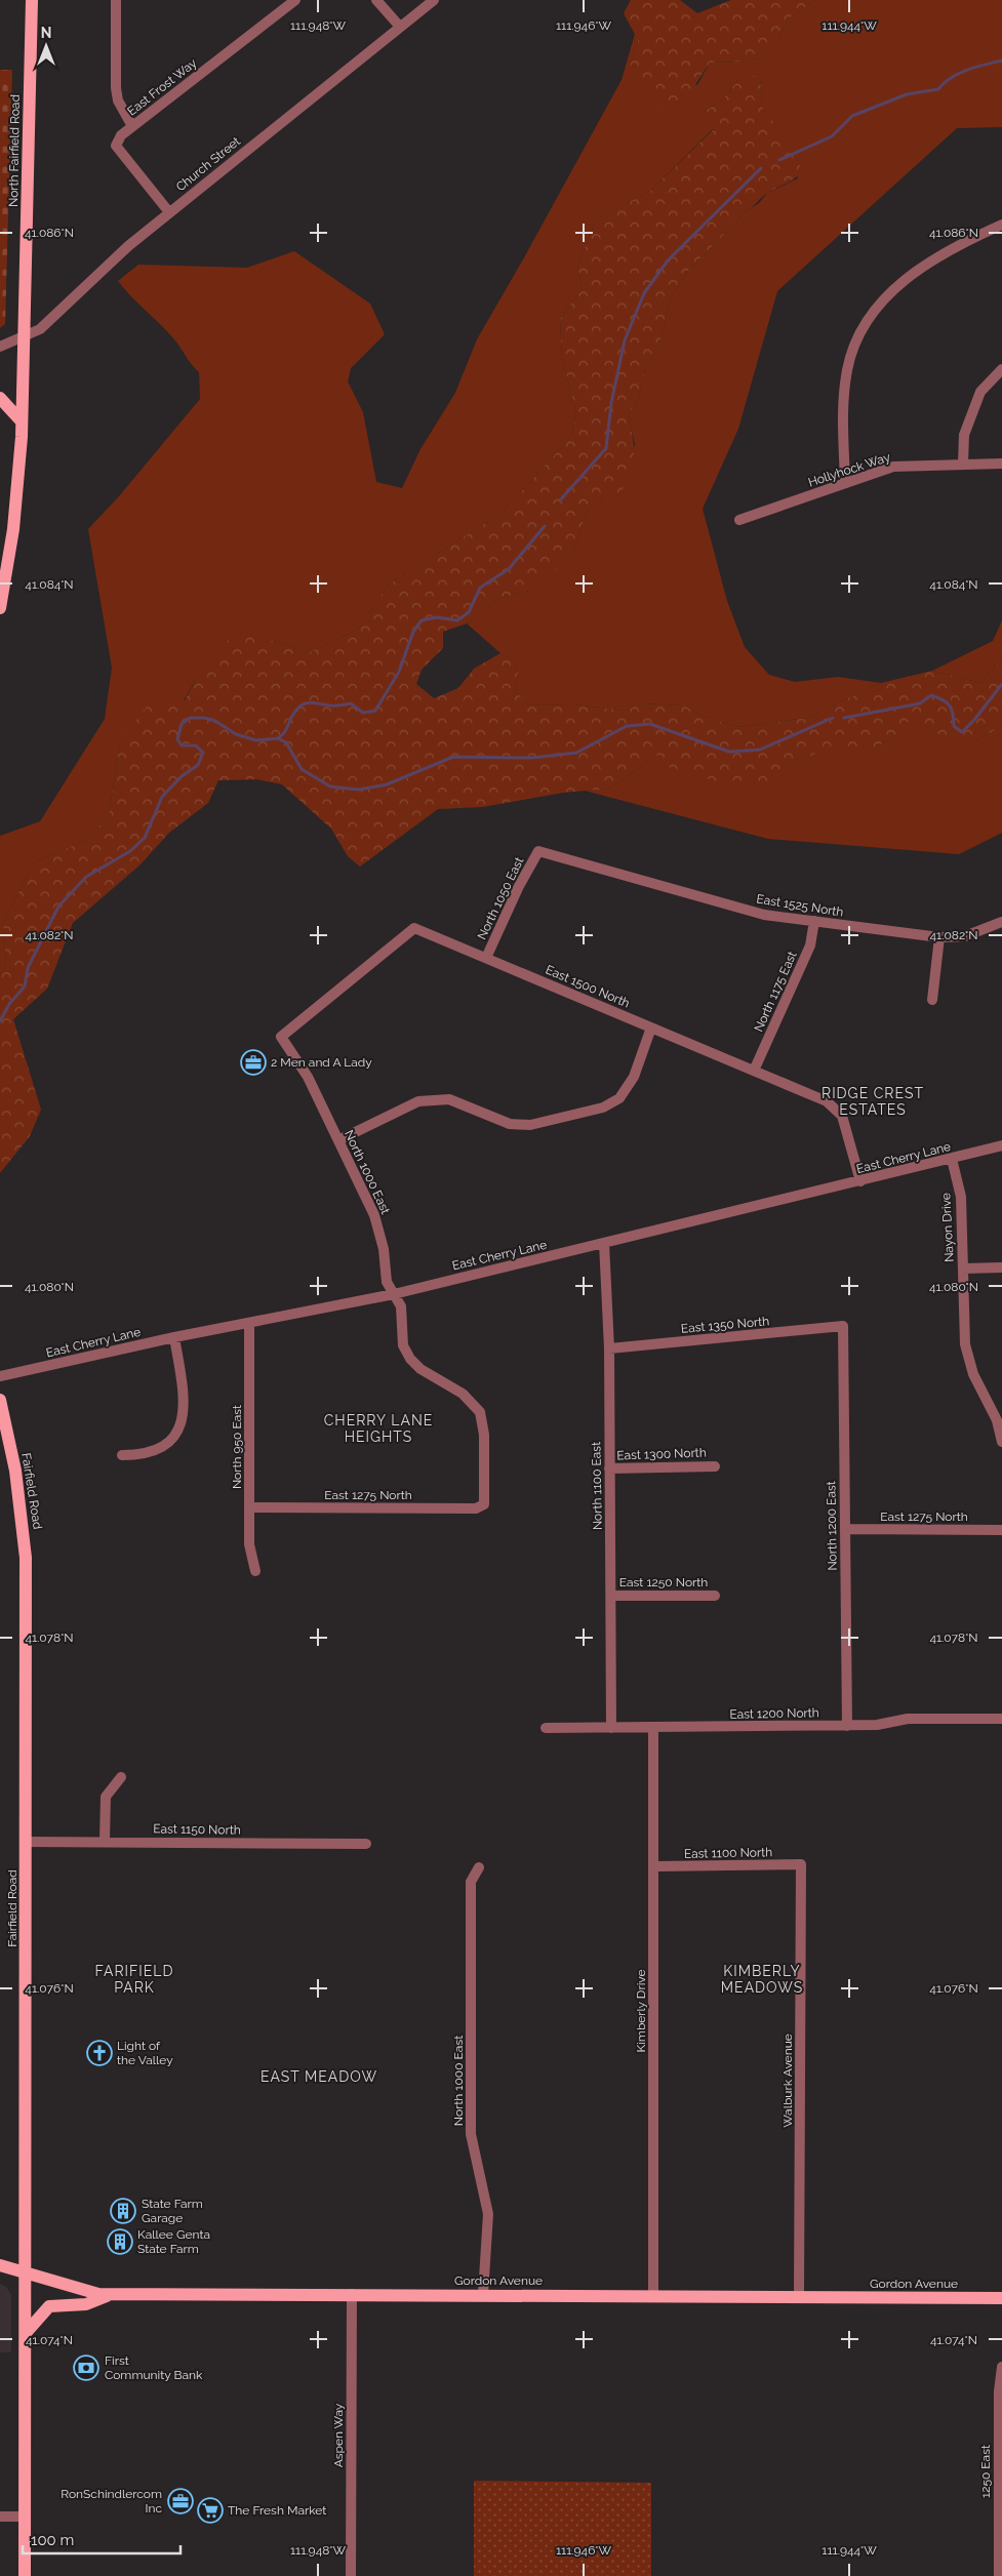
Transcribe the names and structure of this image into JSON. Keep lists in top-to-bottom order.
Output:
{
  "streets": {
    "main road": ["North Fairfield Road", "Fairfield Road", "Gordon Avenue"],
    "street": [
      "East Frost Way",
      "Church Street",
      "Hollyhock Way",
      "North 1050 East",
      "East 1525 North",
      "East 1500 North",
      "North 1175 East",
      "East Cherry Lane",
      "North 1000 East",
      "Nayon Drive",
      "East 1350 North",
      "North 950 East",
      "East 1300 North",
      "North 1100 East",
      "East 1275 North",
      "North 1200 East",
      "East 1250 North",
      "East 1200 North",
      "East 1150 North",
      "East 1100 North",
      "Kimberly Drive",
      "Walburk Avenue",
      "Aspen Way",
      "1250 East"
    ]
  },
  "crossings": [
    ["East Frost Way", "Church Street"],
    ["North Fairfield Road", "Church Street"],
    ["North 1050 East", "East 1525 North"],
    ["North 1050 East", "East 1500 North"],
    ["East 1525 North", "North 1175 East"],
    ["East 1500 North", "North 1175 East"],
    ["East 1500 North", "East Cherry Lane"],
    ["East 1500 North", "North 1000 East"],
    ["East Cherry Lane", "North 1000 East"],
    ["East Cherry Lane", "Nayon Drive"],
    ["East Cherry Lane", "North 950 East"],
    ["East Cherry Lane", "North 1100 East"],
    ["North 1000 East", "East 1275 North"],
    ["North 1000 East", "Gordon Avenue"],
    ["East 1350 North", "North 1100 East"],
    ["East 1350 North", "North 1200 East"],
    ["North 950 East", "East 1275 North"],
    ["East 1300 North", "North 1100 East"],
    ["North 1100 East", "East 1250 North"],
    ["North 1100 East", "East 1200 North"],
    ["Fairfield Road", "East 1150 North"],
    ["Fairfield Road", "Gordon Avenue"],
    ["East 1275 North", "North 1200 East"],
    ["North 1200 East", "East 1200 North"],
    ["East 1200 North", "Kimberly Drive"],
    ["East 1100 North", "Kimberly Drive"],
    ["East 1100 North", "Walburk Avenue"],
    ["Kimberly Drive", "Gordon Avenue"],
    ["Walburk Avenue", "Gordon Avenue"],
    ["Gordon Avenue", "Aspen Way"]
  ],
  "districts": [
    "RIDGE CREST ESTATES",
    "CHERRY LANE HEIGHTS",
    "FARIFIELD PARK",
    "KIMBERLY MEADOWS",
    "EAST MEADOW"
  ],
  "places": {
    "office": ["2 Men and A Lady", "RonSchindlercom Inc"],
    "church": ["Light of the Valley"],
    "building": ["State Farm Garage", "Kallee Genta State Farm"],
    "bank": ["First Community Bank"],
    "supermarket": ["The Fresh Market"]
  },
  "scale_bar": "100 m",
  "north": "top",
  "coordinates": [
    "111.948°W",
    "111.946°W",
    "111.944°W",
    "41.086°N",
    "41.084°N",
    "41.082°N",
    "41.080°N",
    "41.078°N",
    "41.076°N",
    "41.074°N"
  ]
}
